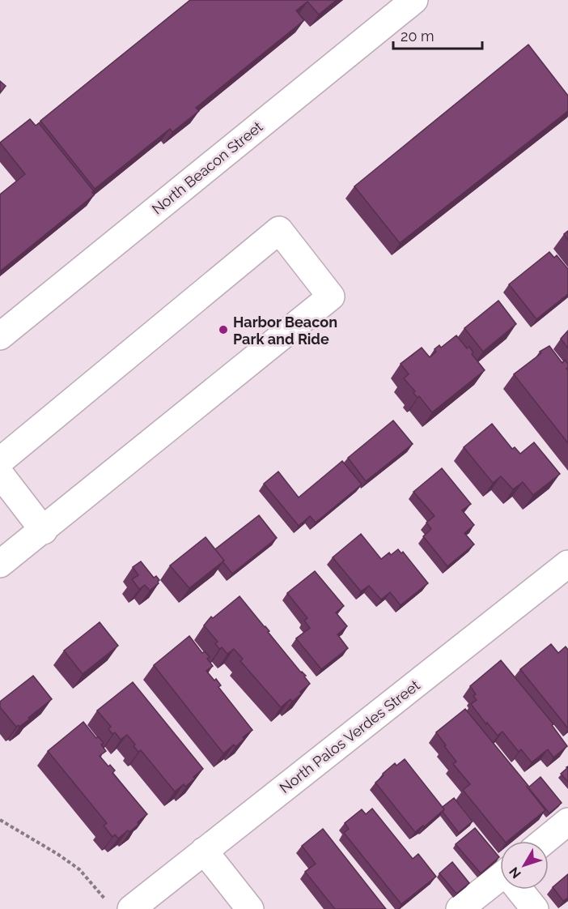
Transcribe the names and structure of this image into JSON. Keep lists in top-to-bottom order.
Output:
{
  "streets": {
    "street": ["North Beacon Street", "North Palos Verdes Street"]
  },
  "places": ["Harbor Beacon Park and Ride"],
  "scale_bar": "20 m",
  "north": "bottom left"
}
